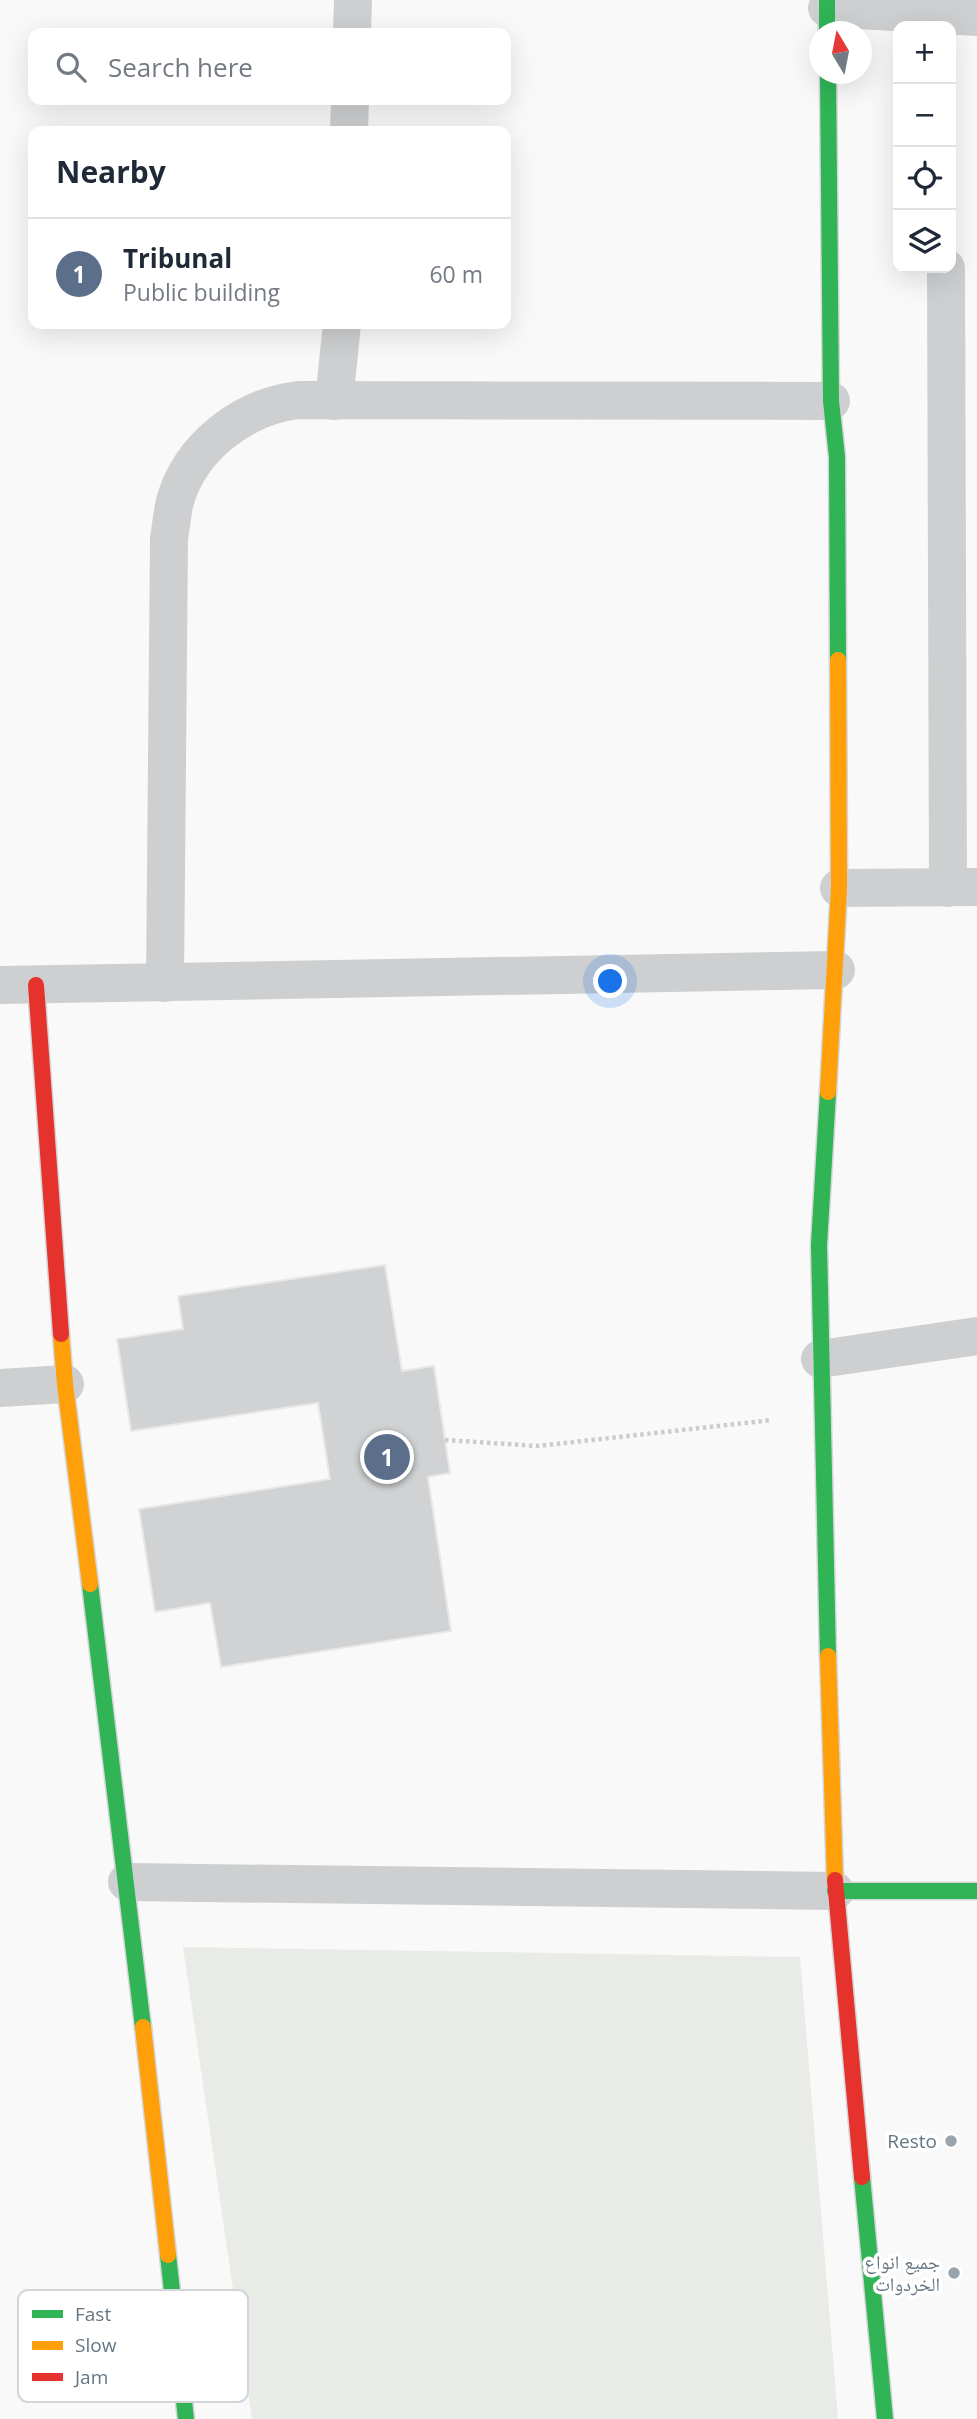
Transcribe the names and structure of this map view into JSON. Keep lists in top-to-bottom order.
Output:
{
  "places": ["Resto", "جميع انواع الخردوات"],
  "legend": ["Fast", "Slow", "Jam"],
  "north": "top",
  "page": {
    "map_buttons": ["+", "−"],
    "search": "Search here",
    "heading": "Nearby",
    "list": [
      {
        "mark": "1",
        "name": "Tribunal",
        "note": "Public building",
        "value": "60 m"
      }
    ],
    "pins": "1"
  }
}
